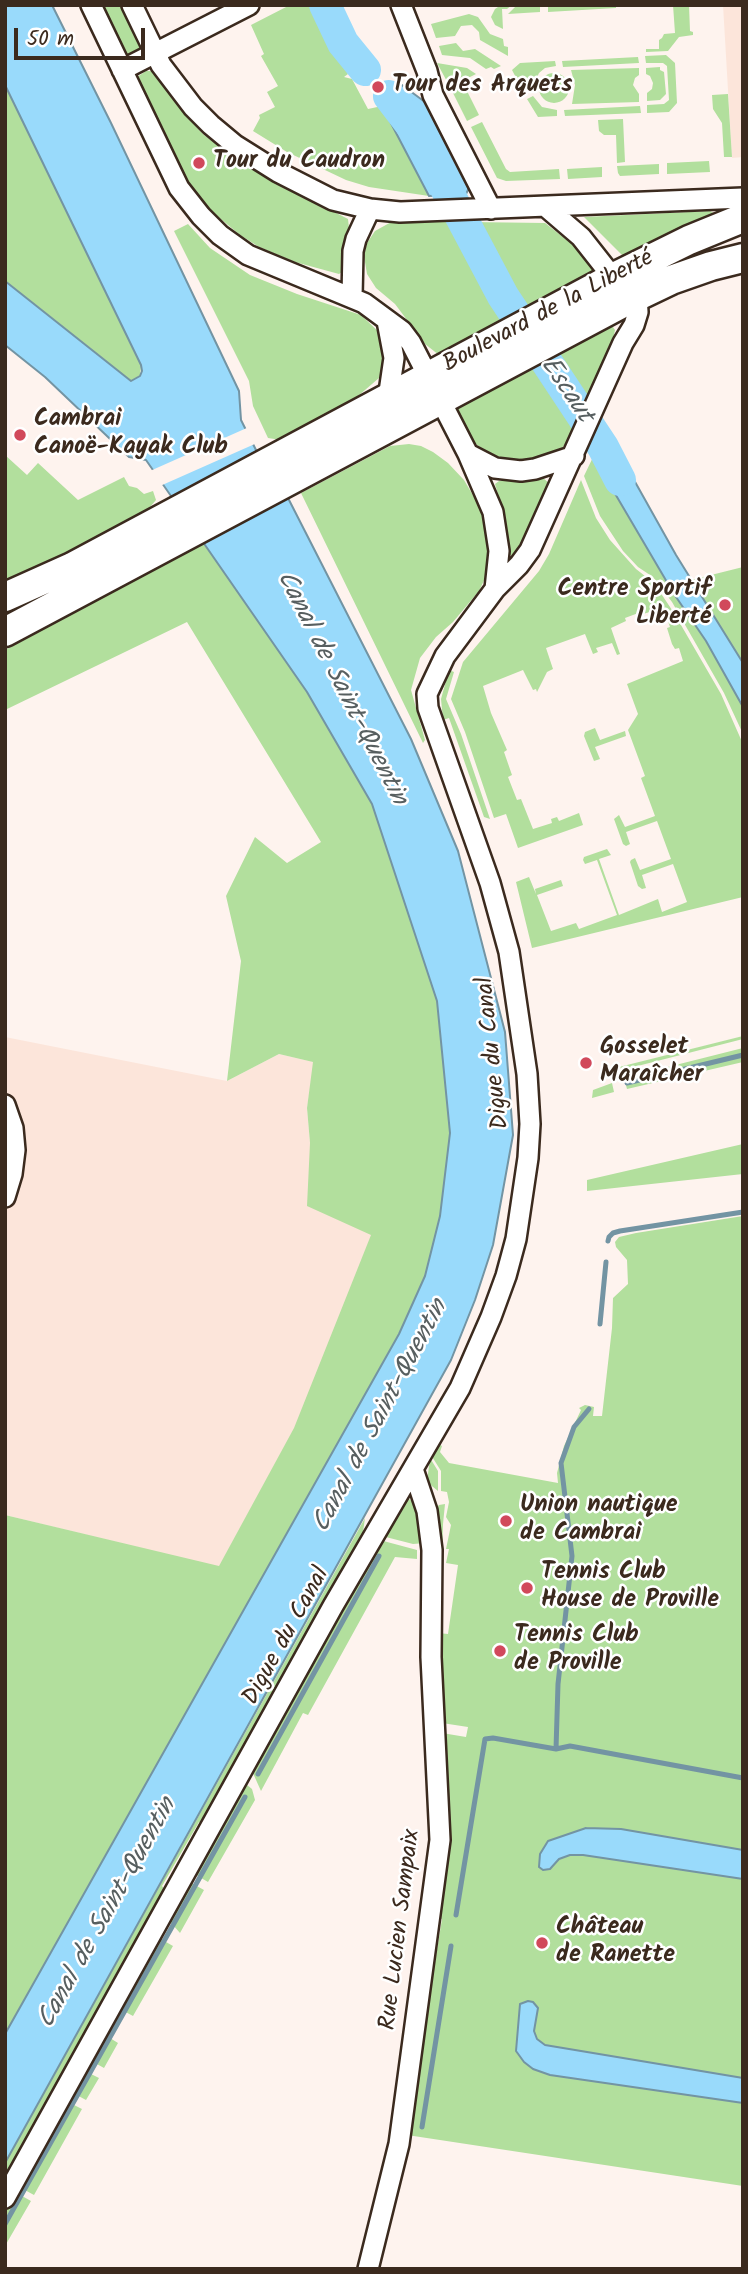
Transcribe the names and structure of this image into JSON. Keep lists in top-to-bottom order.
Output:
{
  "streets": {
    "main road": ["Boulevard de la Liberté"],
    "street": ["Digue du Canal", "Rue Lucien Sampaix"]
  },
  "crossings": [
    ["Boulevard de la Liberté", "Digue du Canal"],
    ["Digue du Canal", "Rue Lucien Sampaix"]
  ],
  "water": ["Escaut", "Canal de Saint-Quentin"],
  "places": [
    "Tour des Arquets",
    "Tour du Caudron",
    "Cambrai Canoë-Kayak Club",
    "Centre Sportif Liberté",
    "Gosselet Maraîcher",
    "Union nautique de Cambrai",
    "Tennis Club House de Proville",
    "Tennis Club de Proville",
    "Château de Ranette"
  ],
  "scale_bar": "50 m"
}
